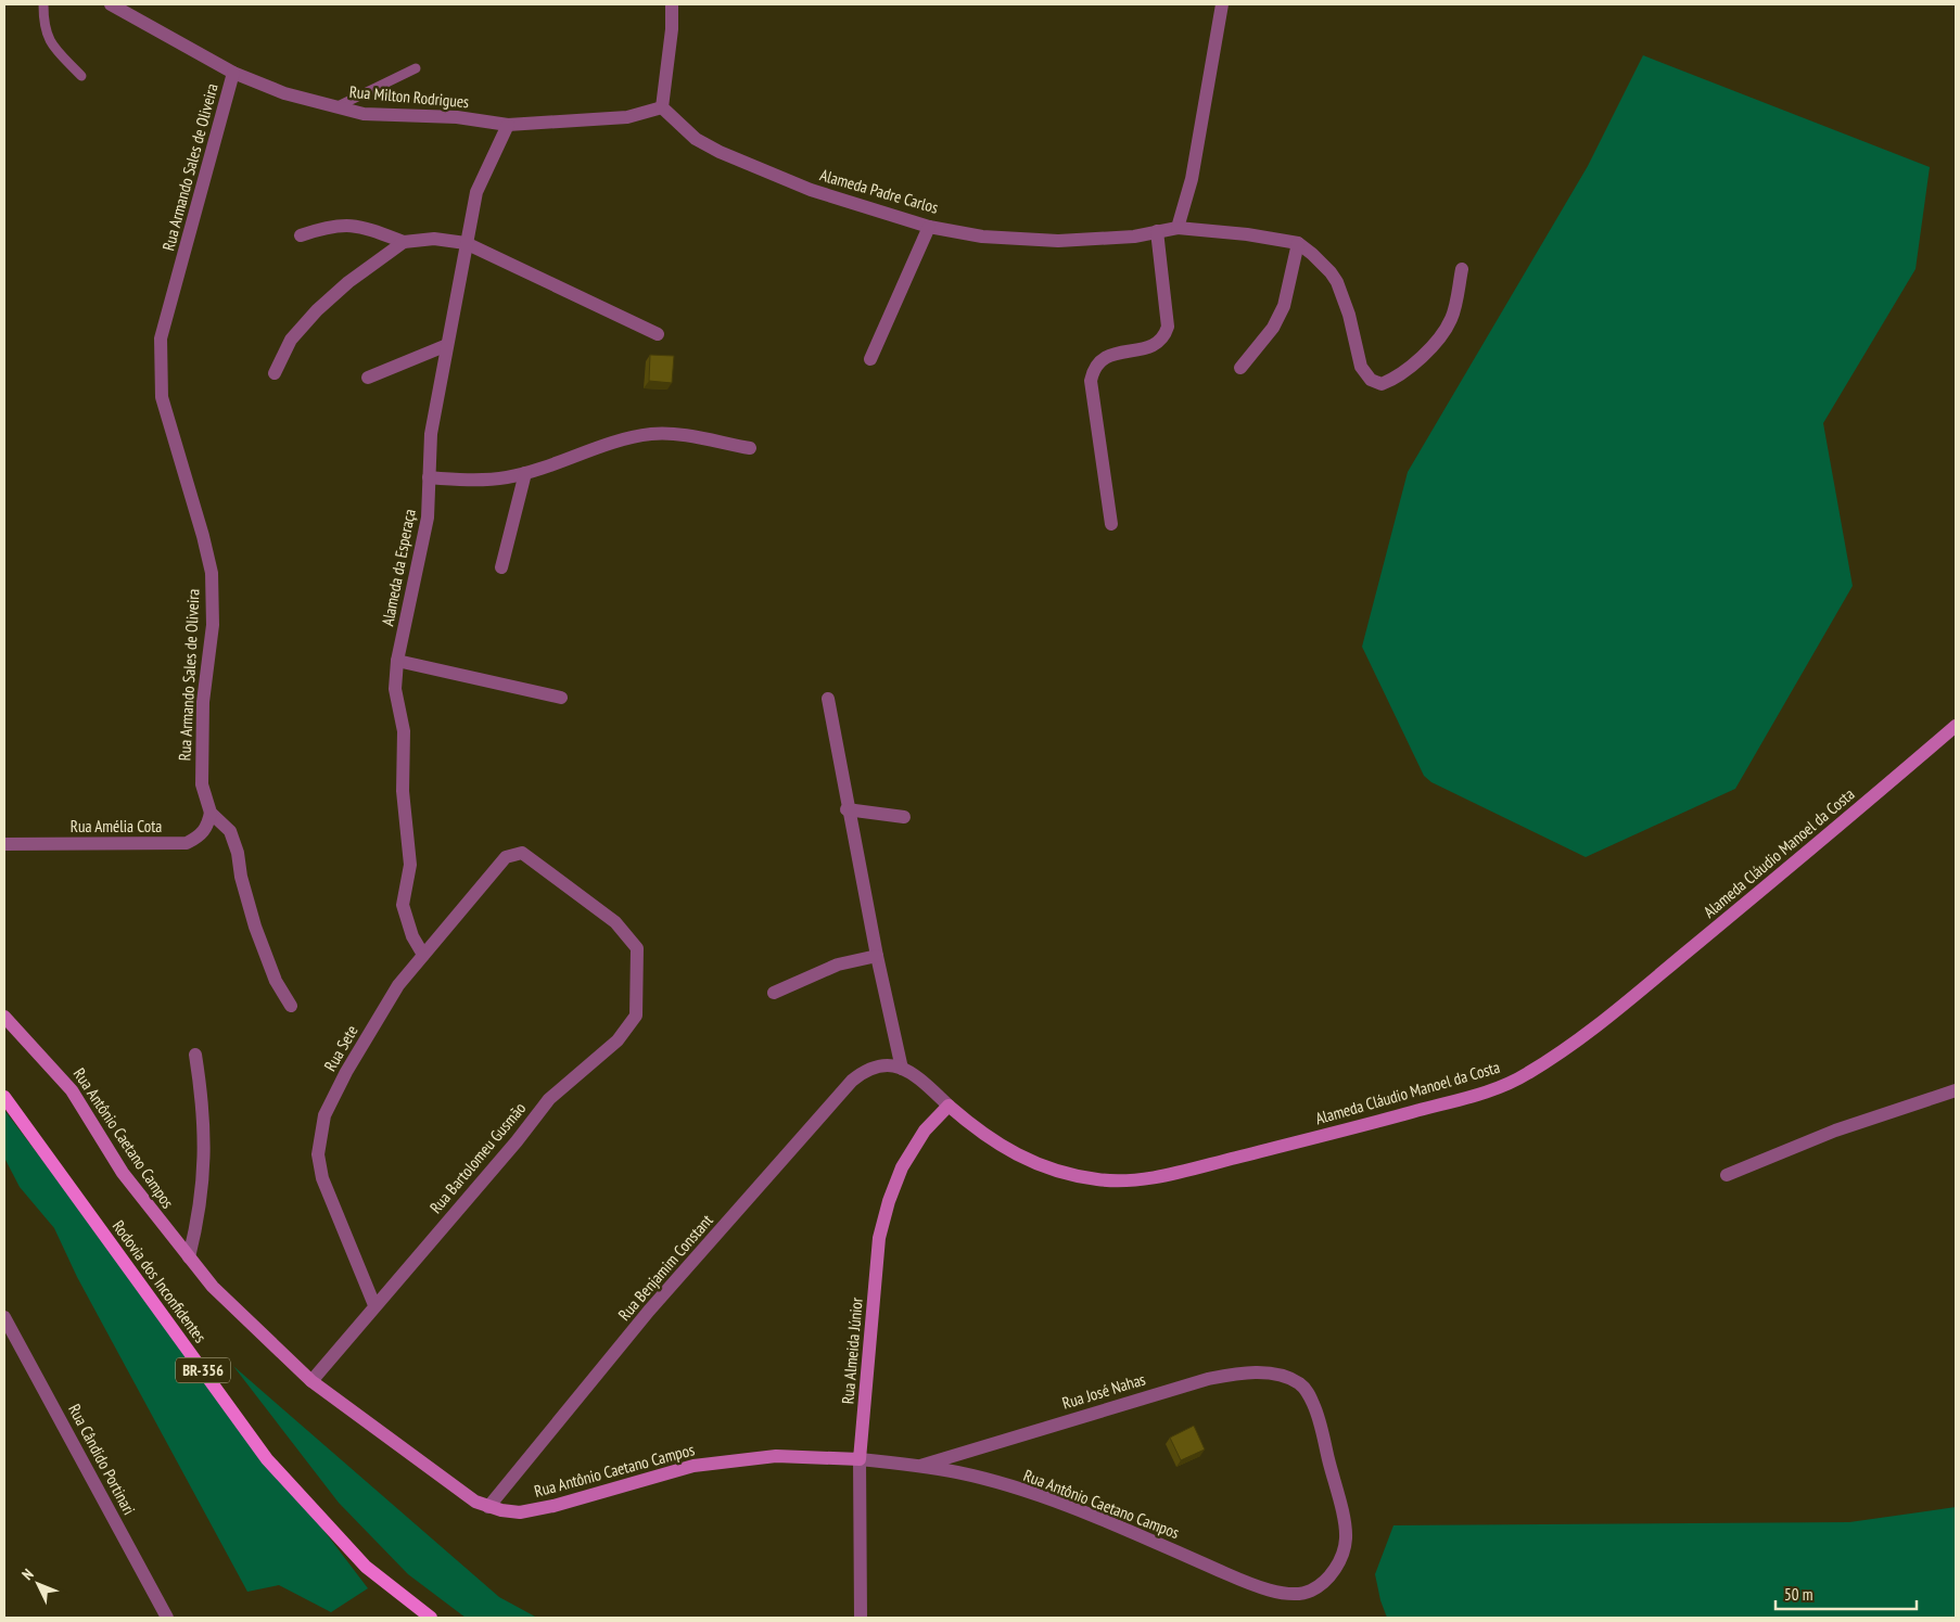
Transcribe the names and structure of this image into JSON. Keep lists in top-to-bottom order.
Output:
{
  "streets": {
    "main road": ["Rodovia dos Inconfidentes", "BR-356"],
    "street": [
      "Rua Milton Rodrigues",
      "Rua Armando Sales de Oliveira",
      "Alameda Padre Carlos",
      "Alameda da Esperaça",
      "Rua Amélia Cota",
      "Alameda Cláudio Manoel da Costa",
      "Rua Sete",
      "Rua Antônio Caetano Campos",
      "Rua Bartolomeu Gusmão",
      "Rua Benjamim Constant",
      "Rua Almeida Júnior",
      "Rua José Nahas",
      "Rua Cândido Portinari"
    ]
  },
  "crossings": [
    ["Rua Milton Rodrigues", "Rua Armando Sales de Oliveira"],
    ["Rua Milton Rodrigues", "Alameda Padre Carlos"],
    ["Rua Milton Rodrigues", "Alameda da Esperaça"],
    ["Rua Armando Sales de Oliveira", "Rua Amélia Cota"],
    ["Alameda da Esperaça", "Rua Sete"],
    ["Alameda Cláudio Manoel da Costa", "Rua Benjamim Constant"],
    ["Alameda Cláudio Manoel da Costa", "Rua Almeida Júnior"],
    ["Rua Sete", "Rua Bartolomeu Gusmão"],
    ["Rua Antônio Caetano Campos", "Rua Bartolomeu Gusmão"],
    ["Rua Antônio Caetano Campos", "Rua Benjamim Constant"],
    ["Rua Antônio Caetano Campos", "Rua Almeida Júnior"],
    ["Rua Antônio Caetano Campos", "Rua José Nahas"]
  ],
  "scale_bar": "50 m",
  "north": "top left"
}
